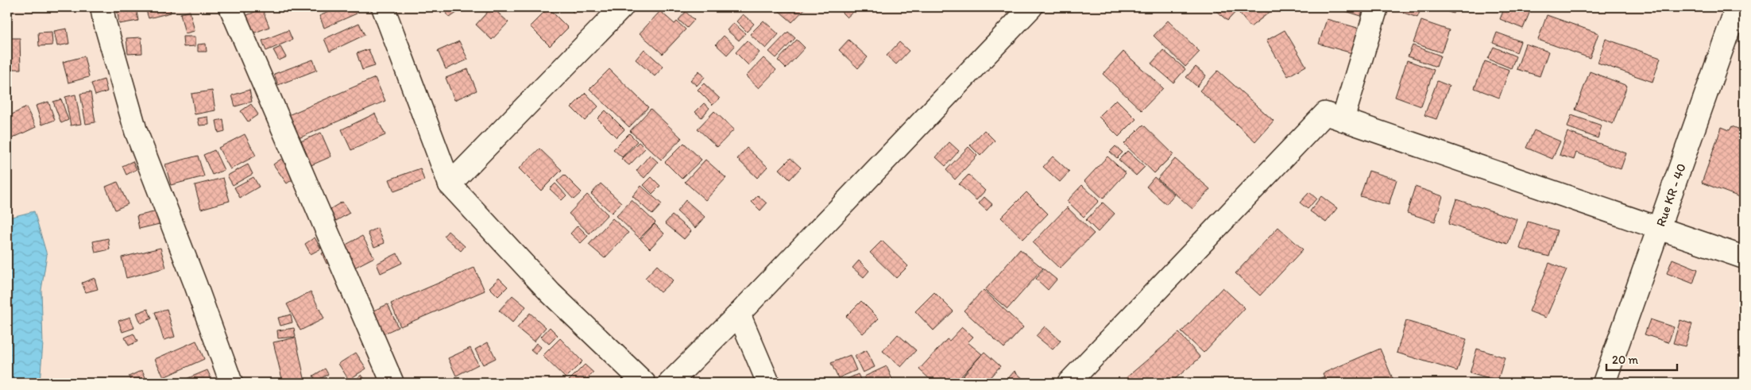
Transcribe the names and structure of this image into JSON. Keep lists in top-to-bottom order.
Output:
{
  "streets": {
    "street": ["Rue KR - 40"]
  },
  "scale_bar": "20 m"
}
